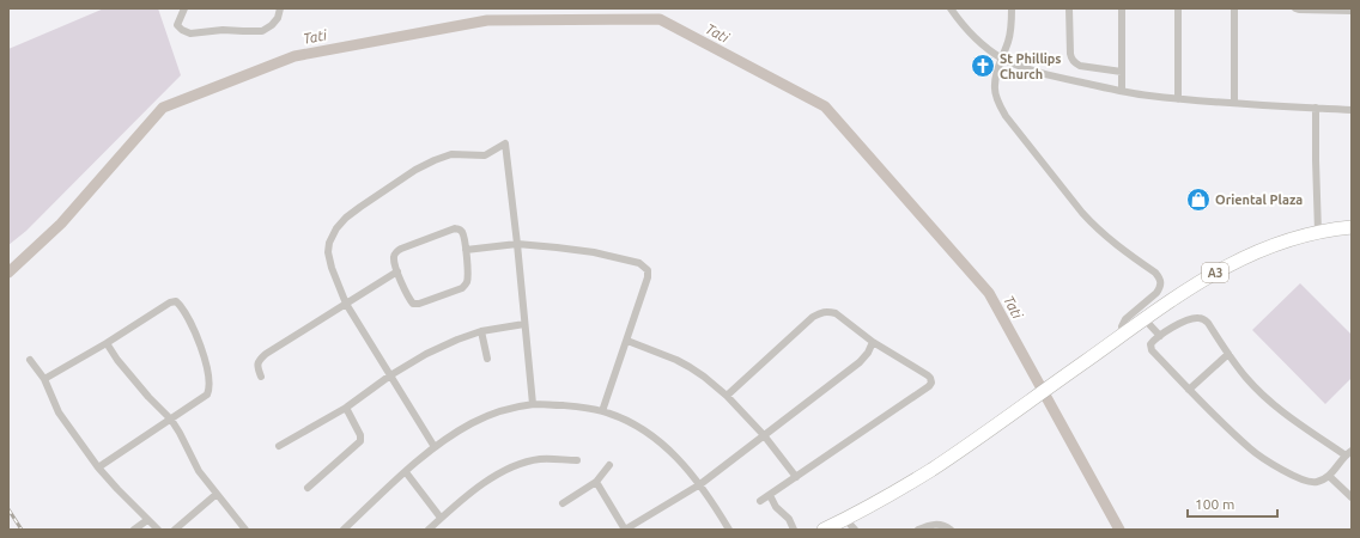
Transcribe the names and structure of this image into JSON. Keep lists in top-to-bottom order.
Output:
{
  "streets": {
    "highway": ["A3"]
  },
  "water": ["Tati"],
  "places": {
    "church": ["St Phillips Church"],
    "shop": ["Oriental Plaza"]
  },
  "scale_bar": "100 m"
}
